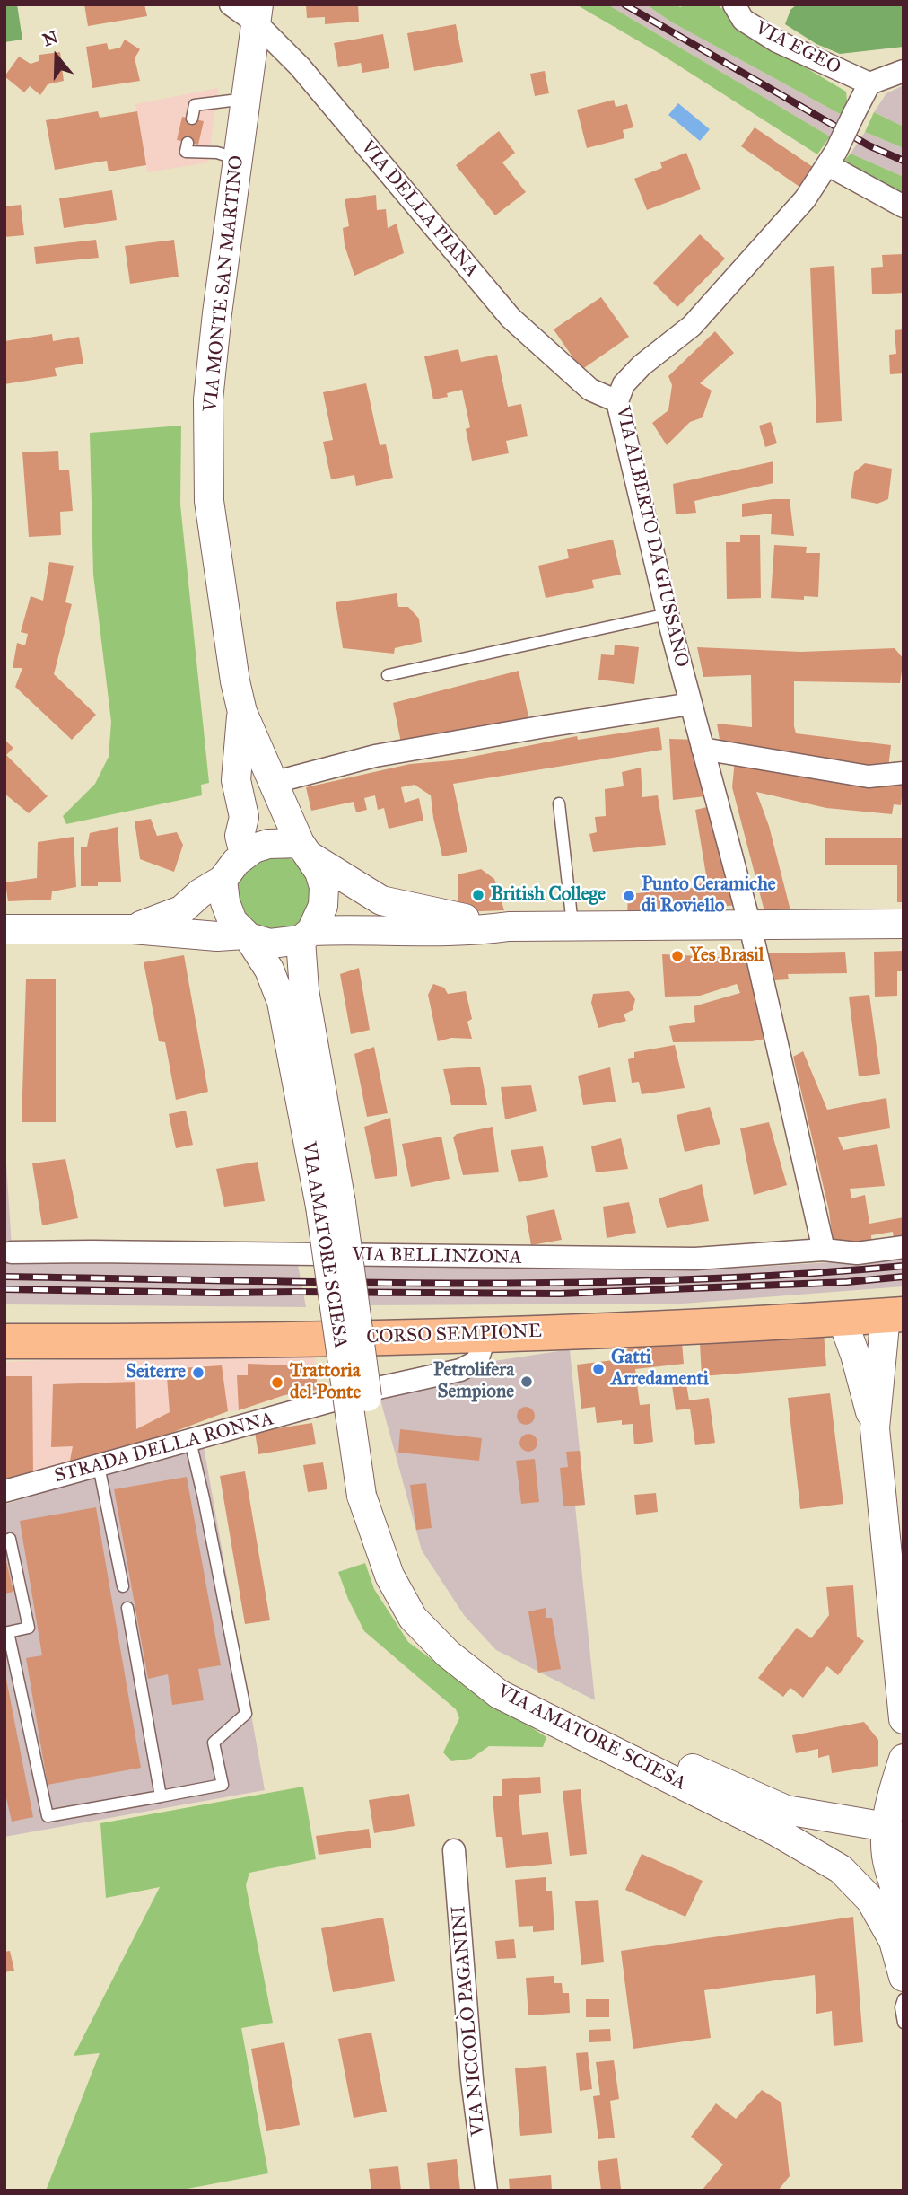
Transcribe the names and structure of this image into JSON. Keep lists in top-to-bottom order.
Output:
{
  "streets": {
    "main road": ["CORSO SEMPIONE"],
    "street": [
      "VIA EGEO",
      "VIA DELLA PIANA",
      "VIA MONTE SAN MARTINO",
      "VIA ALBERTO DA GIUSSANO",
      "VIA AMATORE SCIESA",
      "VIA BELLINZONA",
      "STRADA DELLA RONNA",
      "VIA NICCOLÒ PAGANINI"
    ]
  },
  "crossings": [
    ["VIA EGEO", "VIA ALBERTO DA GIUSSANO"],
    ["VIA DELLA PIANA", "VIA MONTE SAN MARTINO"],
    ["VIA DELLA PIANA", "VIA ALBERTO DA GIUSSANO"],
    ["VIA MONTE SAN MARTINO", "VIA AMATORE SCIESA"],
    ["VIA ALBERTO DA GIUSSANO", "VIA BELLINZONA"],
    ["CORSO SEMPIONE", "STRADA DELLA RONNA"]
  ],
  "places": [
    "British College",
    "Punto Ceramiche di Roviello",
    "Yes Brasil",
    "Gatti Arredamenti",
    "Seiterre",
    "Petrolifera Sempione",
    "Trattoria del Ponte"
  ],
  "north": "top"
}
